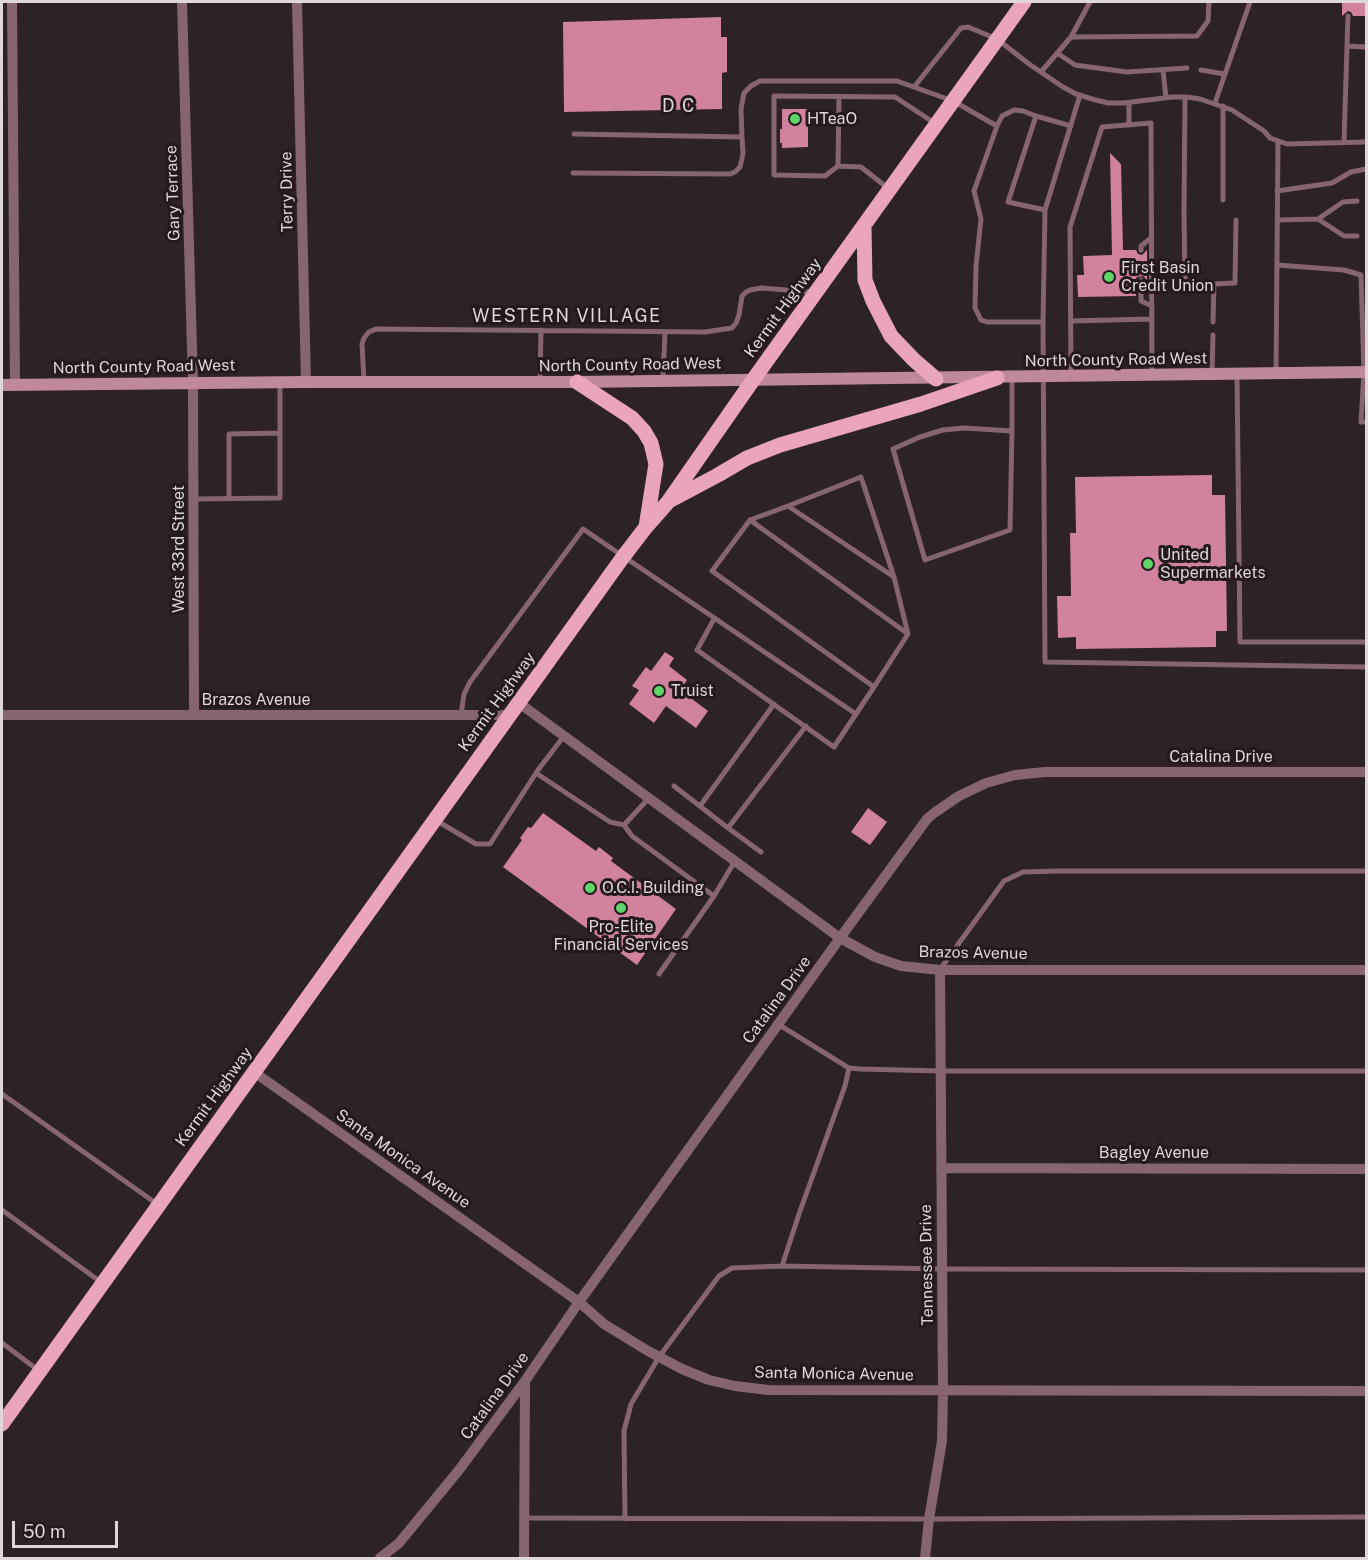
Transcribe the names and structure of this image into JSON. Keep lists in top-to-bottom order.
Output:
{
  "streets": {
    "main road": ["Kermit Highway", "North County Road West"],
    "street": [
      "Terry Drive",
      "Gary Terrace",
      "West 33rd Street",
      "Brazos Avenue",
      "Catalina Drive",
      "Bagley Avenue",
      "Santa Monica Avenue",
      "Tennessee Drive"
    ]
  },
  "crossings": [
    ["Terry Drive", "North County Road West"],
    ["Gary Terrace", "North County Road West"],
    ["Gary Terrace", "West 33rd Street"],
    ["Kermit Highway", "North County Road West"],
    ["Kermit Highway", "Brazos Avenue"],
    ["Kermit Highway", "Santa Monica Avenue"],
    ["North County Road West", "West 33rd Street"],
    ["West 33rd Street", "Brazos Avenue"],
    ["Brazos Avenue", "Catalina Drive"],
    ["Brazos Avenue", "Tennessee Drive"],
    ["Catalina Drive", "Santa Monica Avenue"],
    ["Bagley Avenue", "Tennessee Drive"],
    ["Santa Monica Avenue", "Tennessee Drive"]
  ],
  "districts": ["D C", "WESTERN VILLAGE"],
  "places": [
    "HTeaO",
    "First Basin Credit Union",
    "United Supermarkets",
    "Truist",
    "O.C.I. Building",
    "Pro-Elite Financial Services"
  ],
  "scale_bar": "50 m"
}
